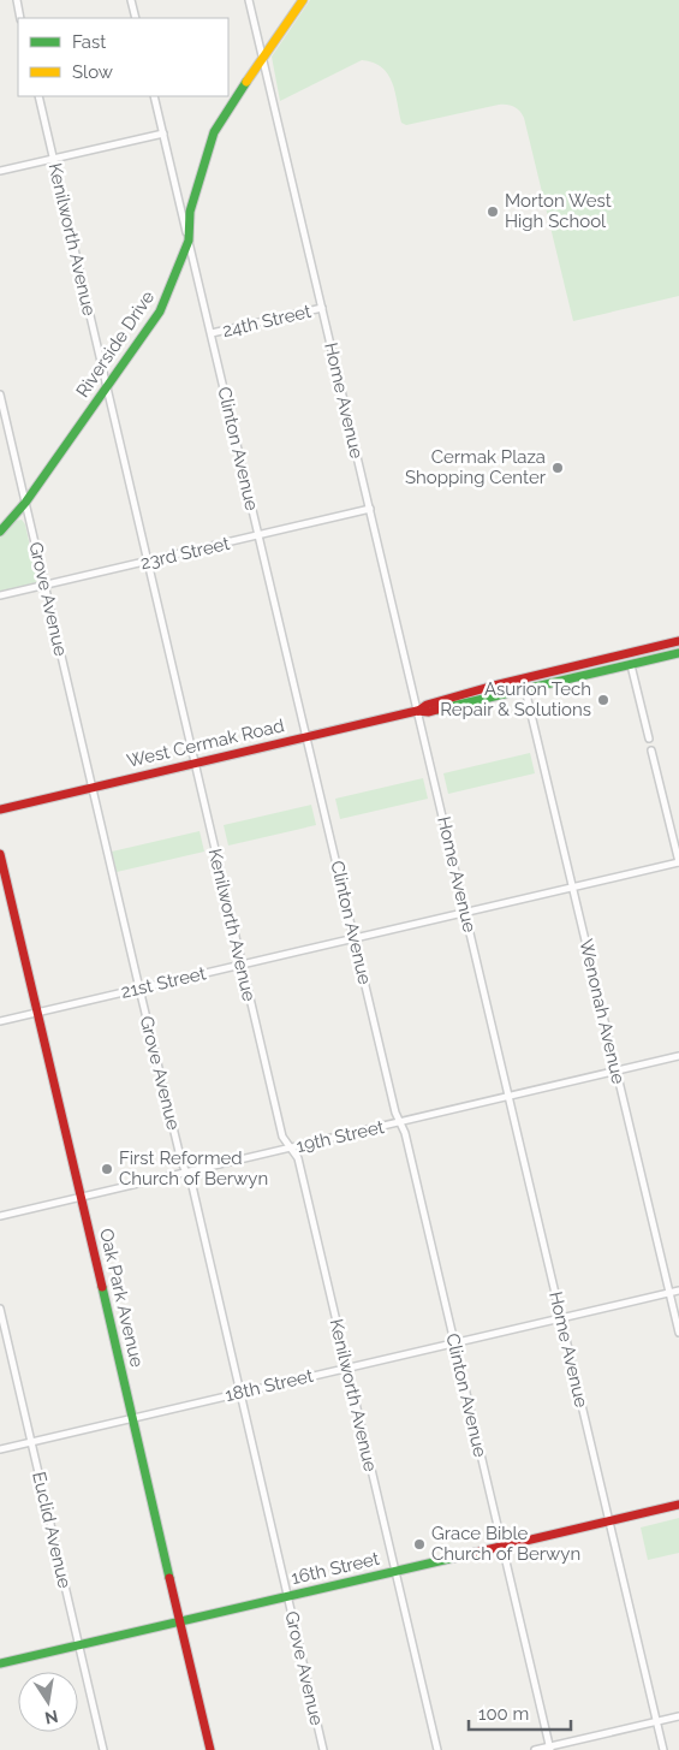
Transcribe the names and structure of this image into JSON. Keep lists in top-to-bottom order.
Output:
{
  "streets": {
    "street": [
      "Kenilworth Avenue",
      "24th Street",
      "Riverside Drive",
      "Home Avenue",
      "Clinton Avenue",
      "23rd Street",
      "Grove Avenue",
      "West Cermak Road",
      "21st Street",
      "Wenonah Avenue",
      "19th Street",
      "Oak Park Avenue",
      "18th Street",
      "Euclid Avenue",
      "16th Street"
    ]
  },
  "crossings": [
    ["Kenilworth Avenue", "Riverside Drive"],
    ["Kenilworth Avenue", "23rd Street"],
    ["Kenilworth Avenue", "West Cermak Road"],
    ["Kenilworth Avenue", "21st Street"],
    ["Kenilworth Avenue", "19th Street"],
    ["Kenilworth Avenue", "18th Street"],
    ["Kenilworth Avenue", "16th Street"],
    ["24th Street", "Home Avenue"],
    ["24th Street", "Clinton Avenue"],
    ["Riverside Drive", "Home Avenue"],
    ["Riverside Drive", "Clinton Avenue"],
    ["Riverside Drive", "Grove Avenue"],
    ["Home Avenue", "23rd Street"],
    ["Home Avenue", "West Cermak Road"],
    ["Home Avenue", "21st Street"],
    ["Home Avenue", "19th Street"],
    ["Home Avenue", "18th Street"],
    ["Home Avenue", "16th Street"],
    ["Clinton Avenue", "23rd Street"],
    ["Clinton Avenue", "West Cermak Road"],
    ["Clinton Avenue", "21st Street"],
    ["Clinton Avenue", "19th Street"],
    ["Clinton Avenue", "18th Street"],
    ["Clinton Avenue", "16th Street"],
    ["23rd Street", "Grove Avenue"],
    ["Grove Avenue", "West Cermak Road"],
    ["Grove Avenue", "21st Street"],
    ["Grove Avenue", "19th Street"],
    ["Grove Avenue", "18th Street"],
    ["Grove Avenue", "16th Street"],
    ["West Cermak Road", "Wenonah Avenue"],
    ["21st Street", "Wenonah Avenue"],
    ["21st Street", "Oak Park Avenue"],
    ["Wenonah Avenue", "19th Street"],
    ["Wenonah Avenue", "18th Street"],
    ["19th Street", "Oak Park Avenue"],
    ["Oak Park Avenue", "18th Street"],
    ["Oak Park Avenue", "16th Street"],
    ["18th Street", "Euclid Avenue"],
    ["Euclid Avenue", "16th Street"]
  ],
  "places": [
    "Morton West High School",
    "Cermak Plaza Shopping Center",
    "Asurion Tech Repair & Solutions",
    "First Reformed Church of Berwyn",
    "Grace Bible Church of Berwyn"
  ],
  "legend": ["Fast", "Slow"],
  "scale_bar": "100 m",
  "north": "bottom"
}
